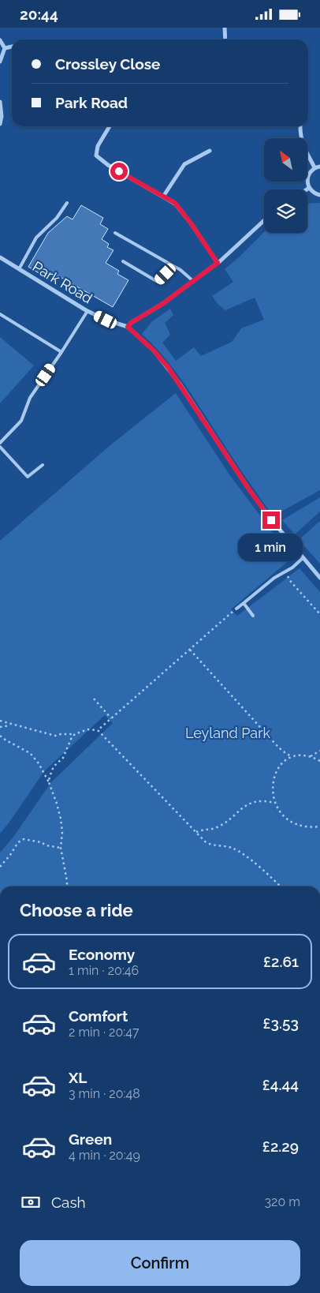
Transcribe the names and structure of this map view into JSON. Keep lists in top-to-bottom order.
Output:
{
  "streets": {
    "street": ["Park Road"]
  },
  "parks": ["Leyland Park"],
  "north": "top left",
  "page": {
    "status": "20:44",
    "banner": ["Crossley Close", "Park Road"],
    "bubble": "1 min",
    "heading": "Choose a ride",
    "list": [
      {
        "name": "Economy",
        "note": "1 min · 20:46",
        "value": "£2.61"
      },
      {
        "name": "Comfort",
        "note": "2 min · 20:47",
        "value": "£3.53"
      },
      {
        "name": "XL",
        "note": "3 min · 20:48",
        "value": "£4.44"
      },
      {
        "name": "Green",
        "note": "4 min · 20:49",
        "value": "£2.29"
      }
    ],
    "pay": ["Cash", "320 m"],
    "buttons": "Confirm"
  }
}
